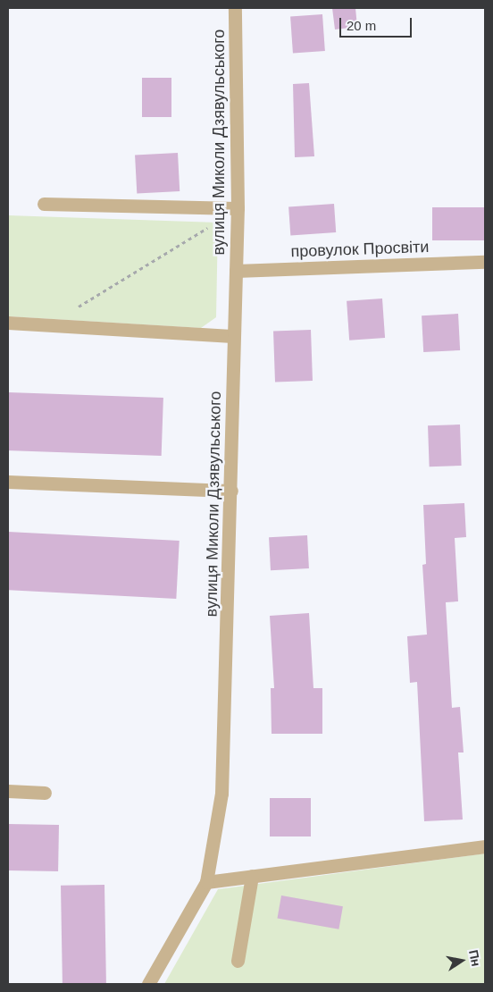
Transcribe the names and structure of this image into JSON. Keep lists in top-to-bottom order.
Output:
{
  "streets": {
    "street": ["вулиця Миколи Дзявульського", "провулок Просвіти"]
  },
  "crossings": [
    ["вулиця Миколи Дзявульського", "провулок Просвіти"]
  ],
  "scale_bar": "20 m",
  "north": "right"
}
